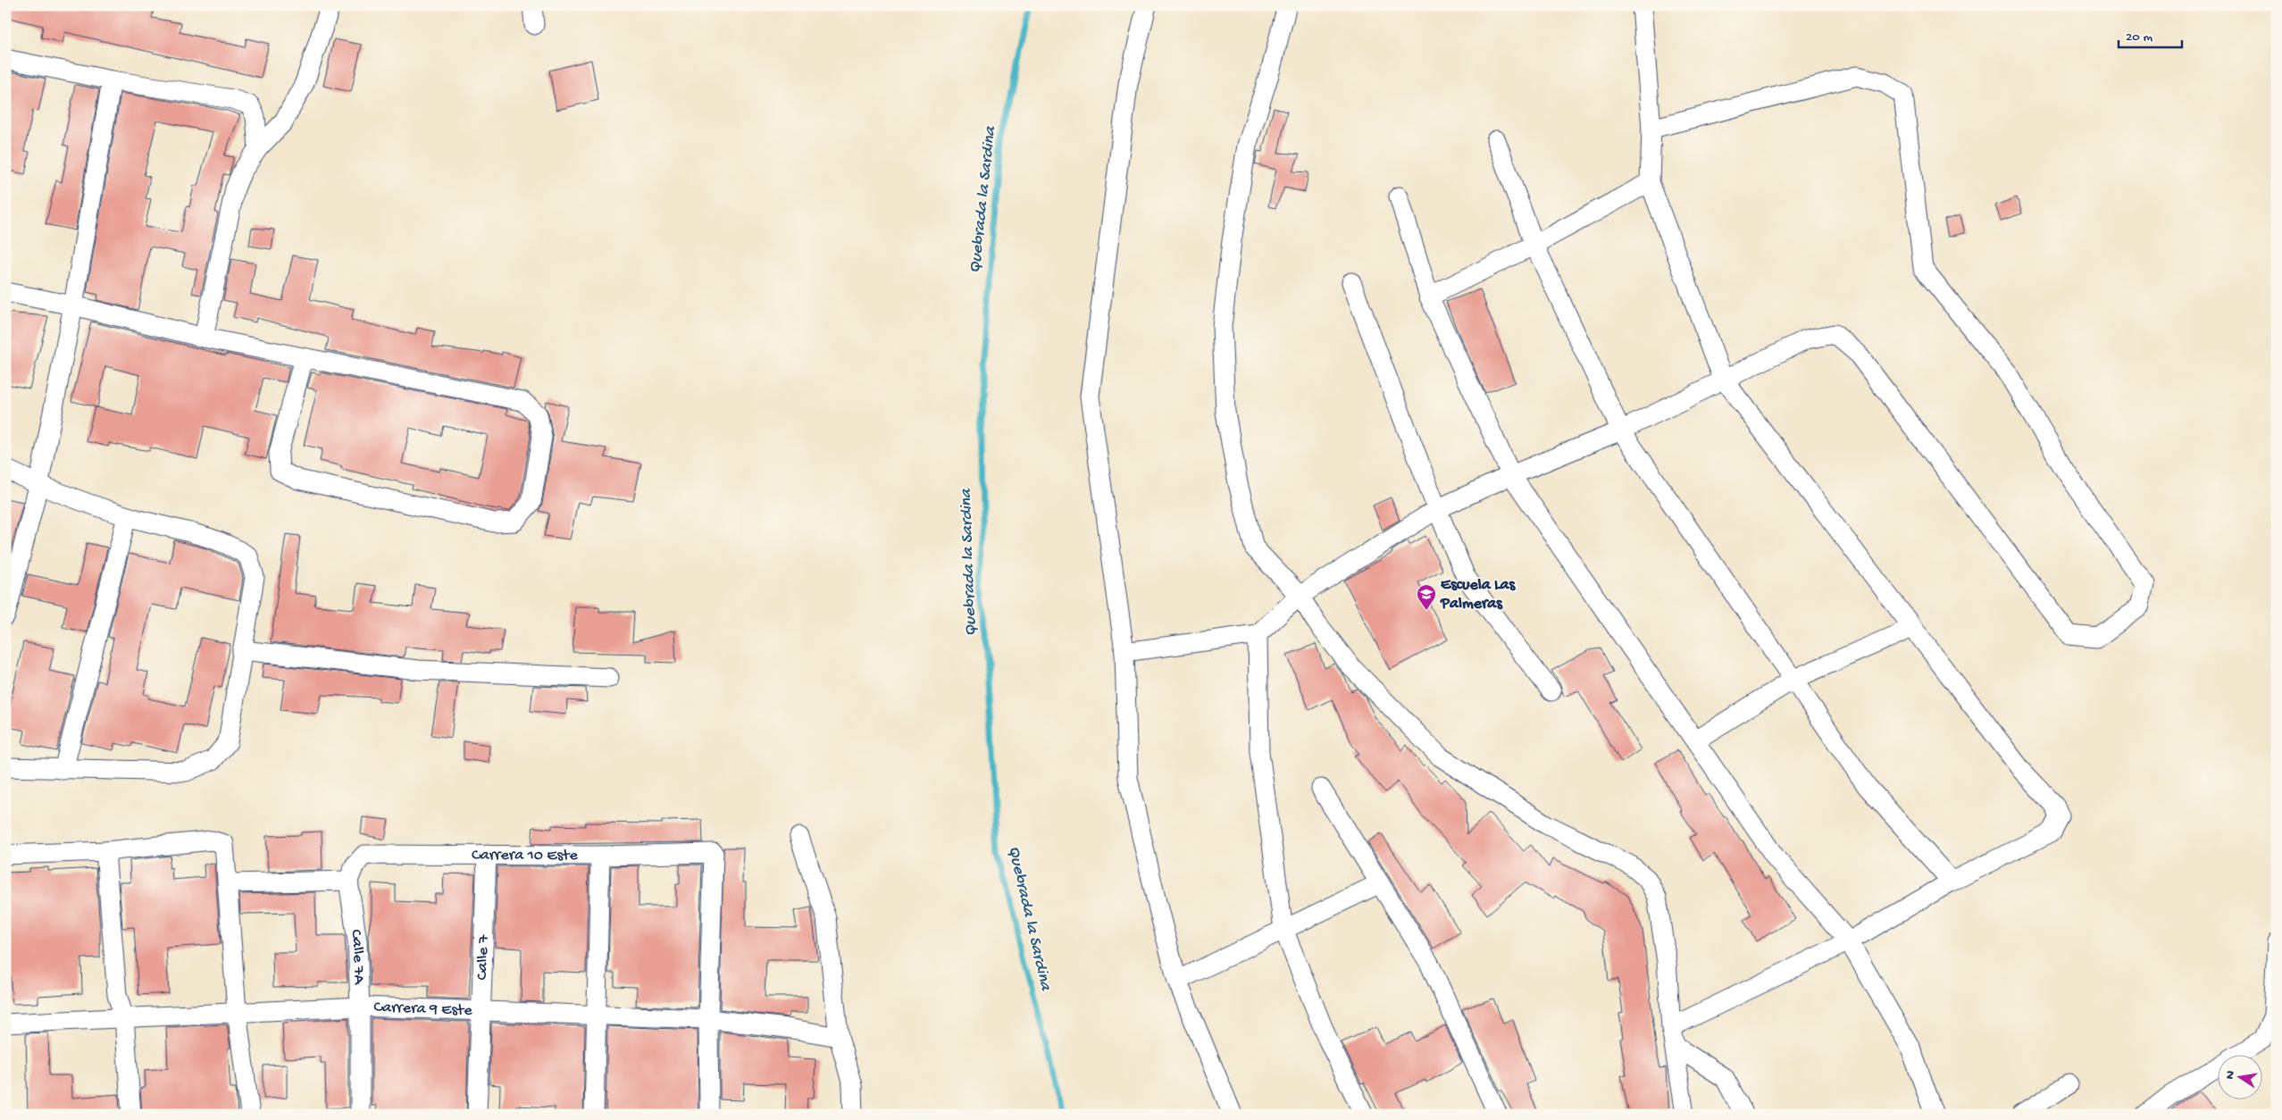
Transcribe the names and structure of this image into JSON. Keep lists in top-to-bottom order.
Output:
{
  "streets": {
    "street": [
      "Carrera 10 Este",
      "Calle 7A",
      "Calle 7",
      "Carrera 9 Este"
    ]
  },
  "crossings": [
    ["Carrera 10 Este", "Calle 7A"],
    ["Carrera 10 Este", "Calle 7"],
    ["Carrera 10 Este", "Carrera 9 Este"],
    ["Calle 7A", "Carrera 9 Este"],
    ["Calle 7", "Carrera 9 Este"]
  ],
  "water": ["Quebrada la Sardina"],
  "places": {
    "school or university": ["Escuela Las Palmeras"]
  },
  "scale_bar": "20 m",
  "north": "left"
}
